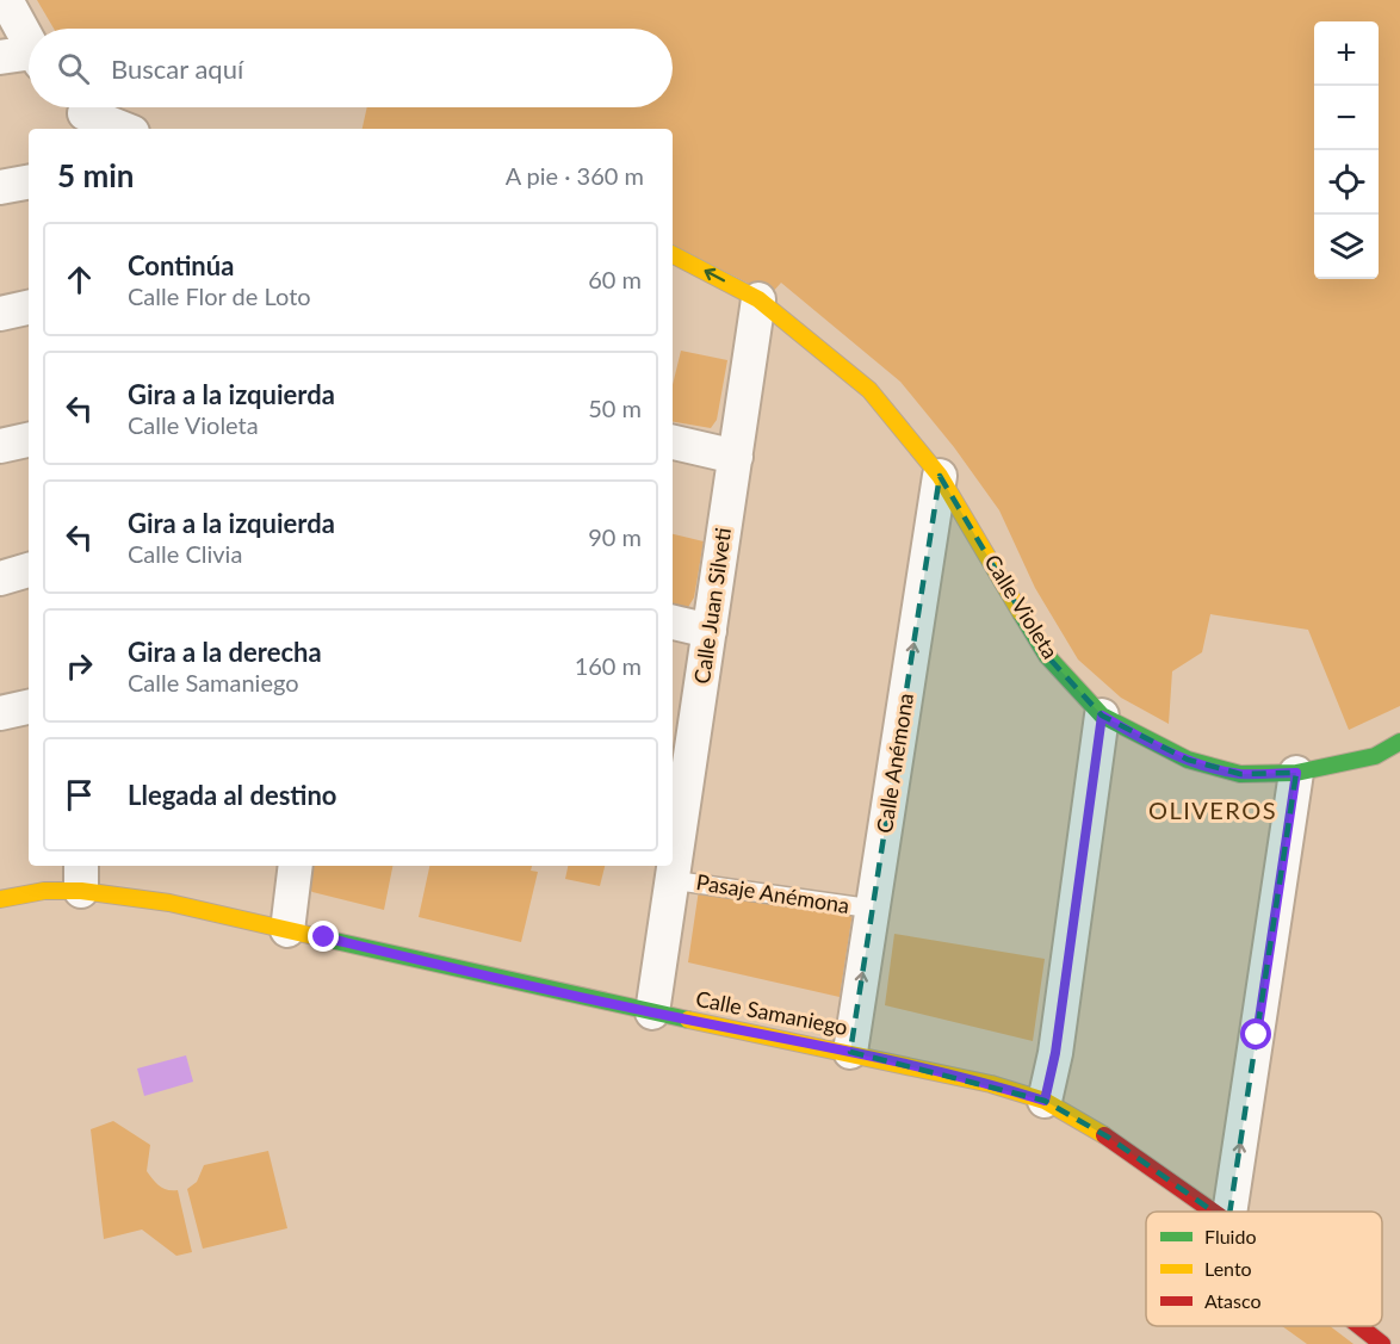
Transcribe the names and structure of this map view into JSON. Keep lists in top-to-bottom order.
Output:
{
  "streets": {
    "street": [
      "Calle Juan Silveti",
      "Calle Violeta",
      "Calle Anémona",
      "Calle Samaniego"
    ],
    "lane": ["Pasaje Anémona"]
  },
  "crossings": [
    ["Calle Juan Silveti", "Calle Violeta"],
    ["Calle Juan Silveti", "Pasaje Anémona"],
    ["Calle Juan Silveti", "Calle Samaniego"],
    ["Calle Violeta", "Calle Anémona"],
    ["Calle Anémona", "Pasaje Anémona"],
    ["Calle Anémona", "Calle Samaniego"]
  ],
  "districts": ["OLIVEROS"],
  "legend": ["Fluido", "Lento", "Atasco"],
  "page": {
    "map_buttons": ["+", "−"],
    "search": "Buscar aquí",
    "heading": ["5 min", "A pie · 360 m"],
    "list": [
      ["Continúa", "Calle Flor de Loto", "60 m"],
      ["Gira a la izquierda", "Calle Violeta", "50 m"],
      ["Gira a la izquierda", "Calle Clivia", "90 m"],
      ["Gira a la derecha", "Calle Samaniego", "160 m"],
      "Llegada al destino"
    ]
  }
}
